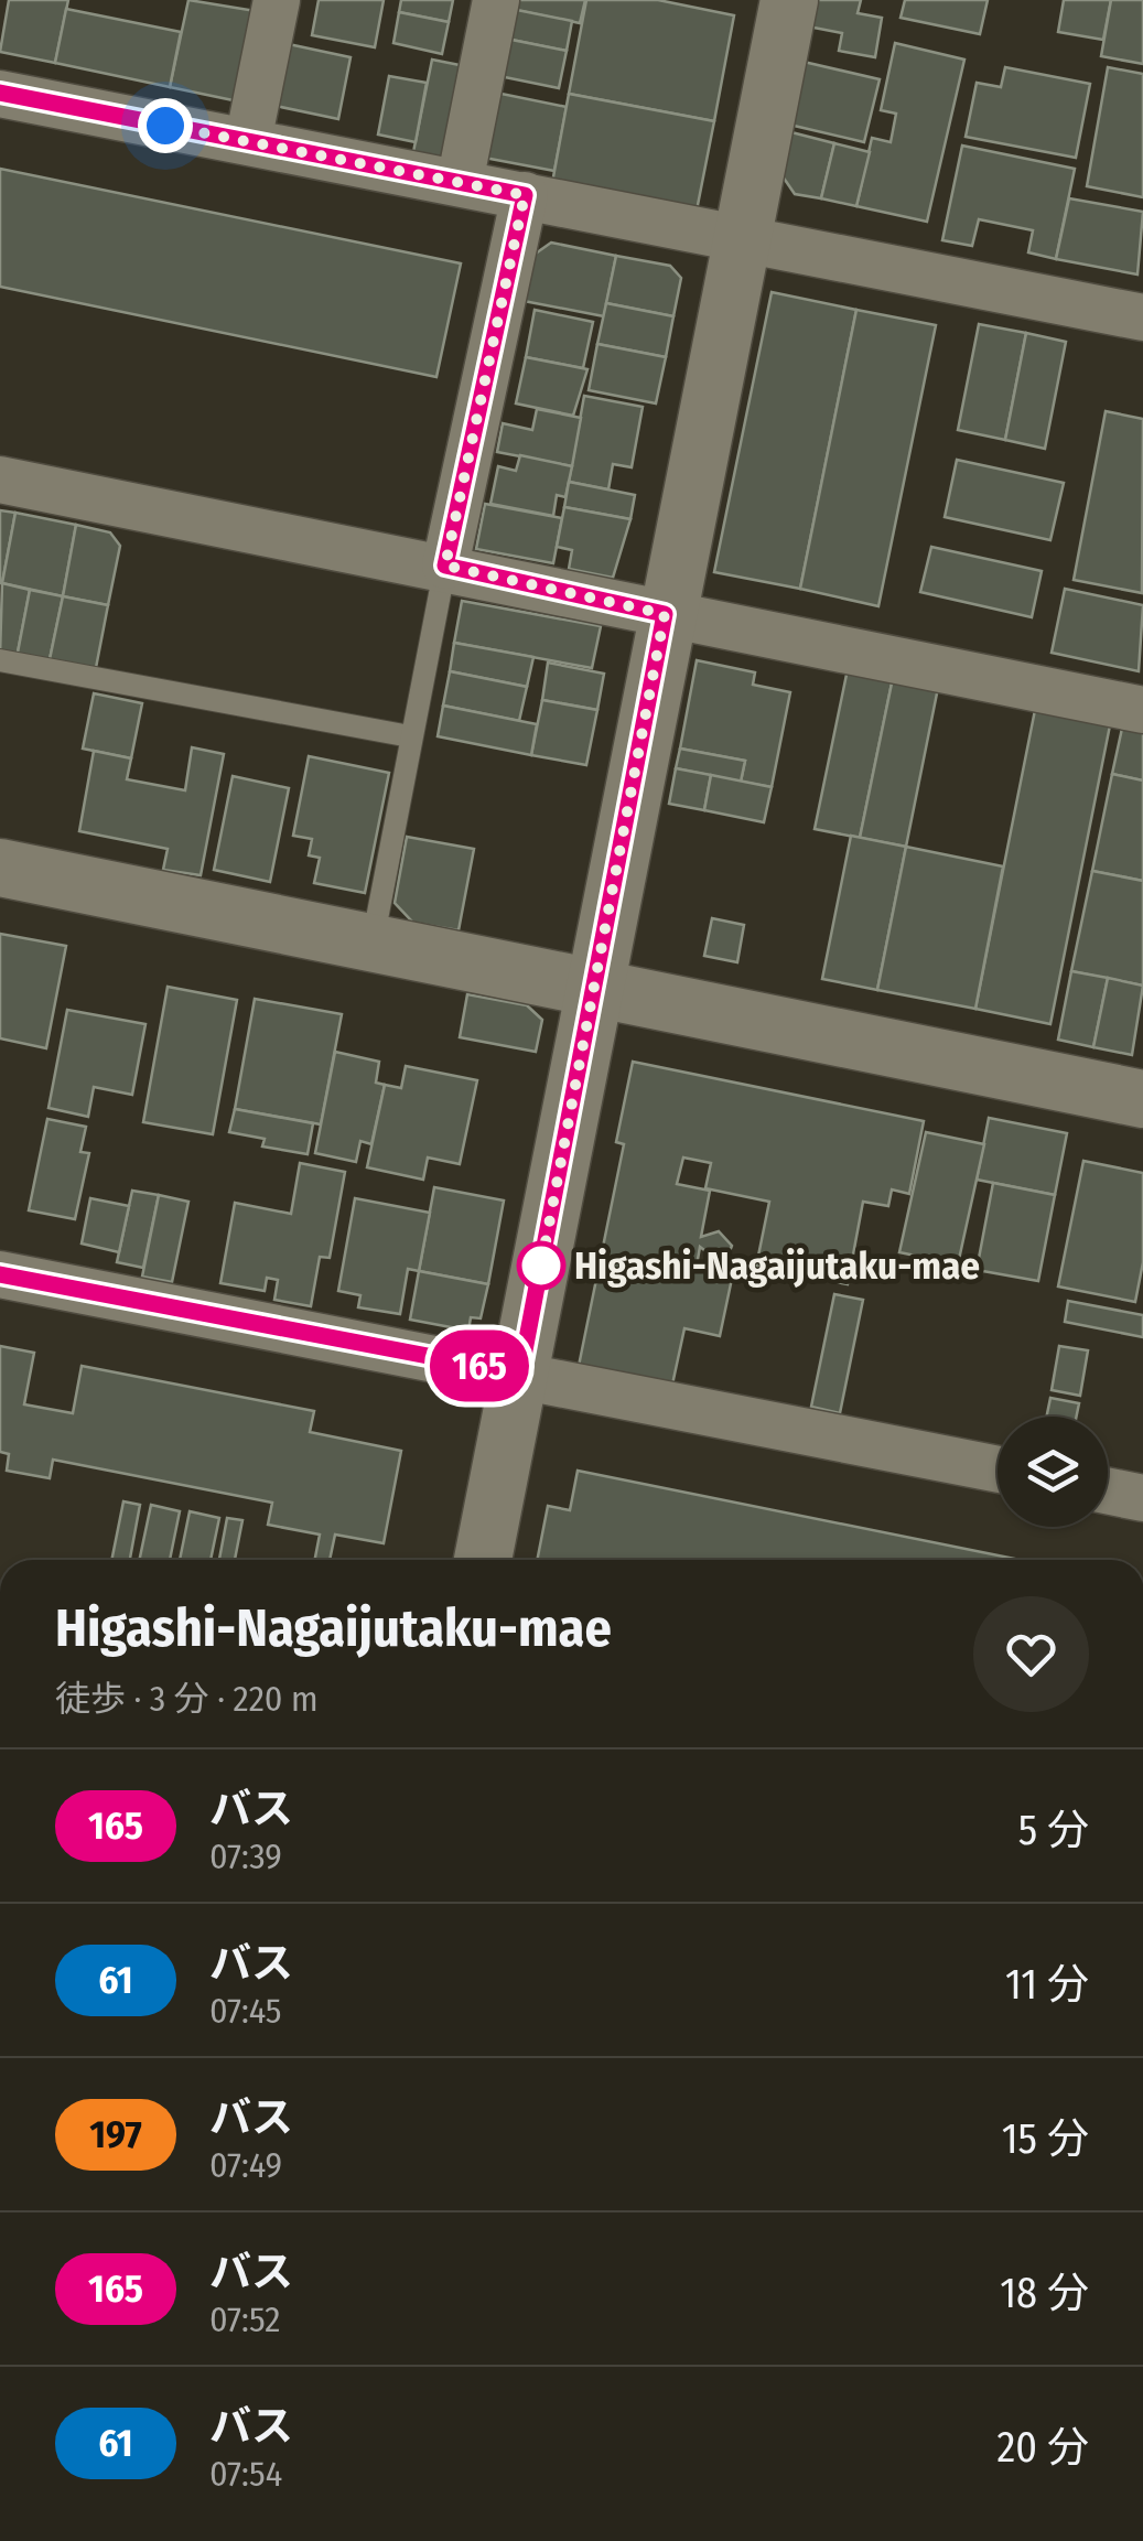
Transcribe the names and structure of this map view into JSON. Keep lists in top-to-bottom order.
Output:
{
  "places": ["Higashi-Nagaijutaku-mae"],
  "lines": ["bus line 165"],
  "page": {
    "on_map": "165",
    "heading": ["Higashi-Nagaijutaku-mae", "徒歩 · 3 分 · 220 m"],
    "list": [
      {
        "mark": "165",
        "name": "バス",
        "note": "07:39",
        "value": "5 分"
      },
      {
        "mark": "61",
        "name": "バス",
        "note": "07:45",
        "value": "11 分"
      },
      {
        "mark": "197",
        "name": "バス",
        "note": "07:49",
        "value": "15 分"
      },
      {
        "mark": "165",
        "name": "バス",
        "note": "07:52",
        "value": "18 分"
      },
      {
        "mark": "61",
        "name": "バス",
        "note": "07:54",
        "value": "20 分"
      }
    ]
  }
}
